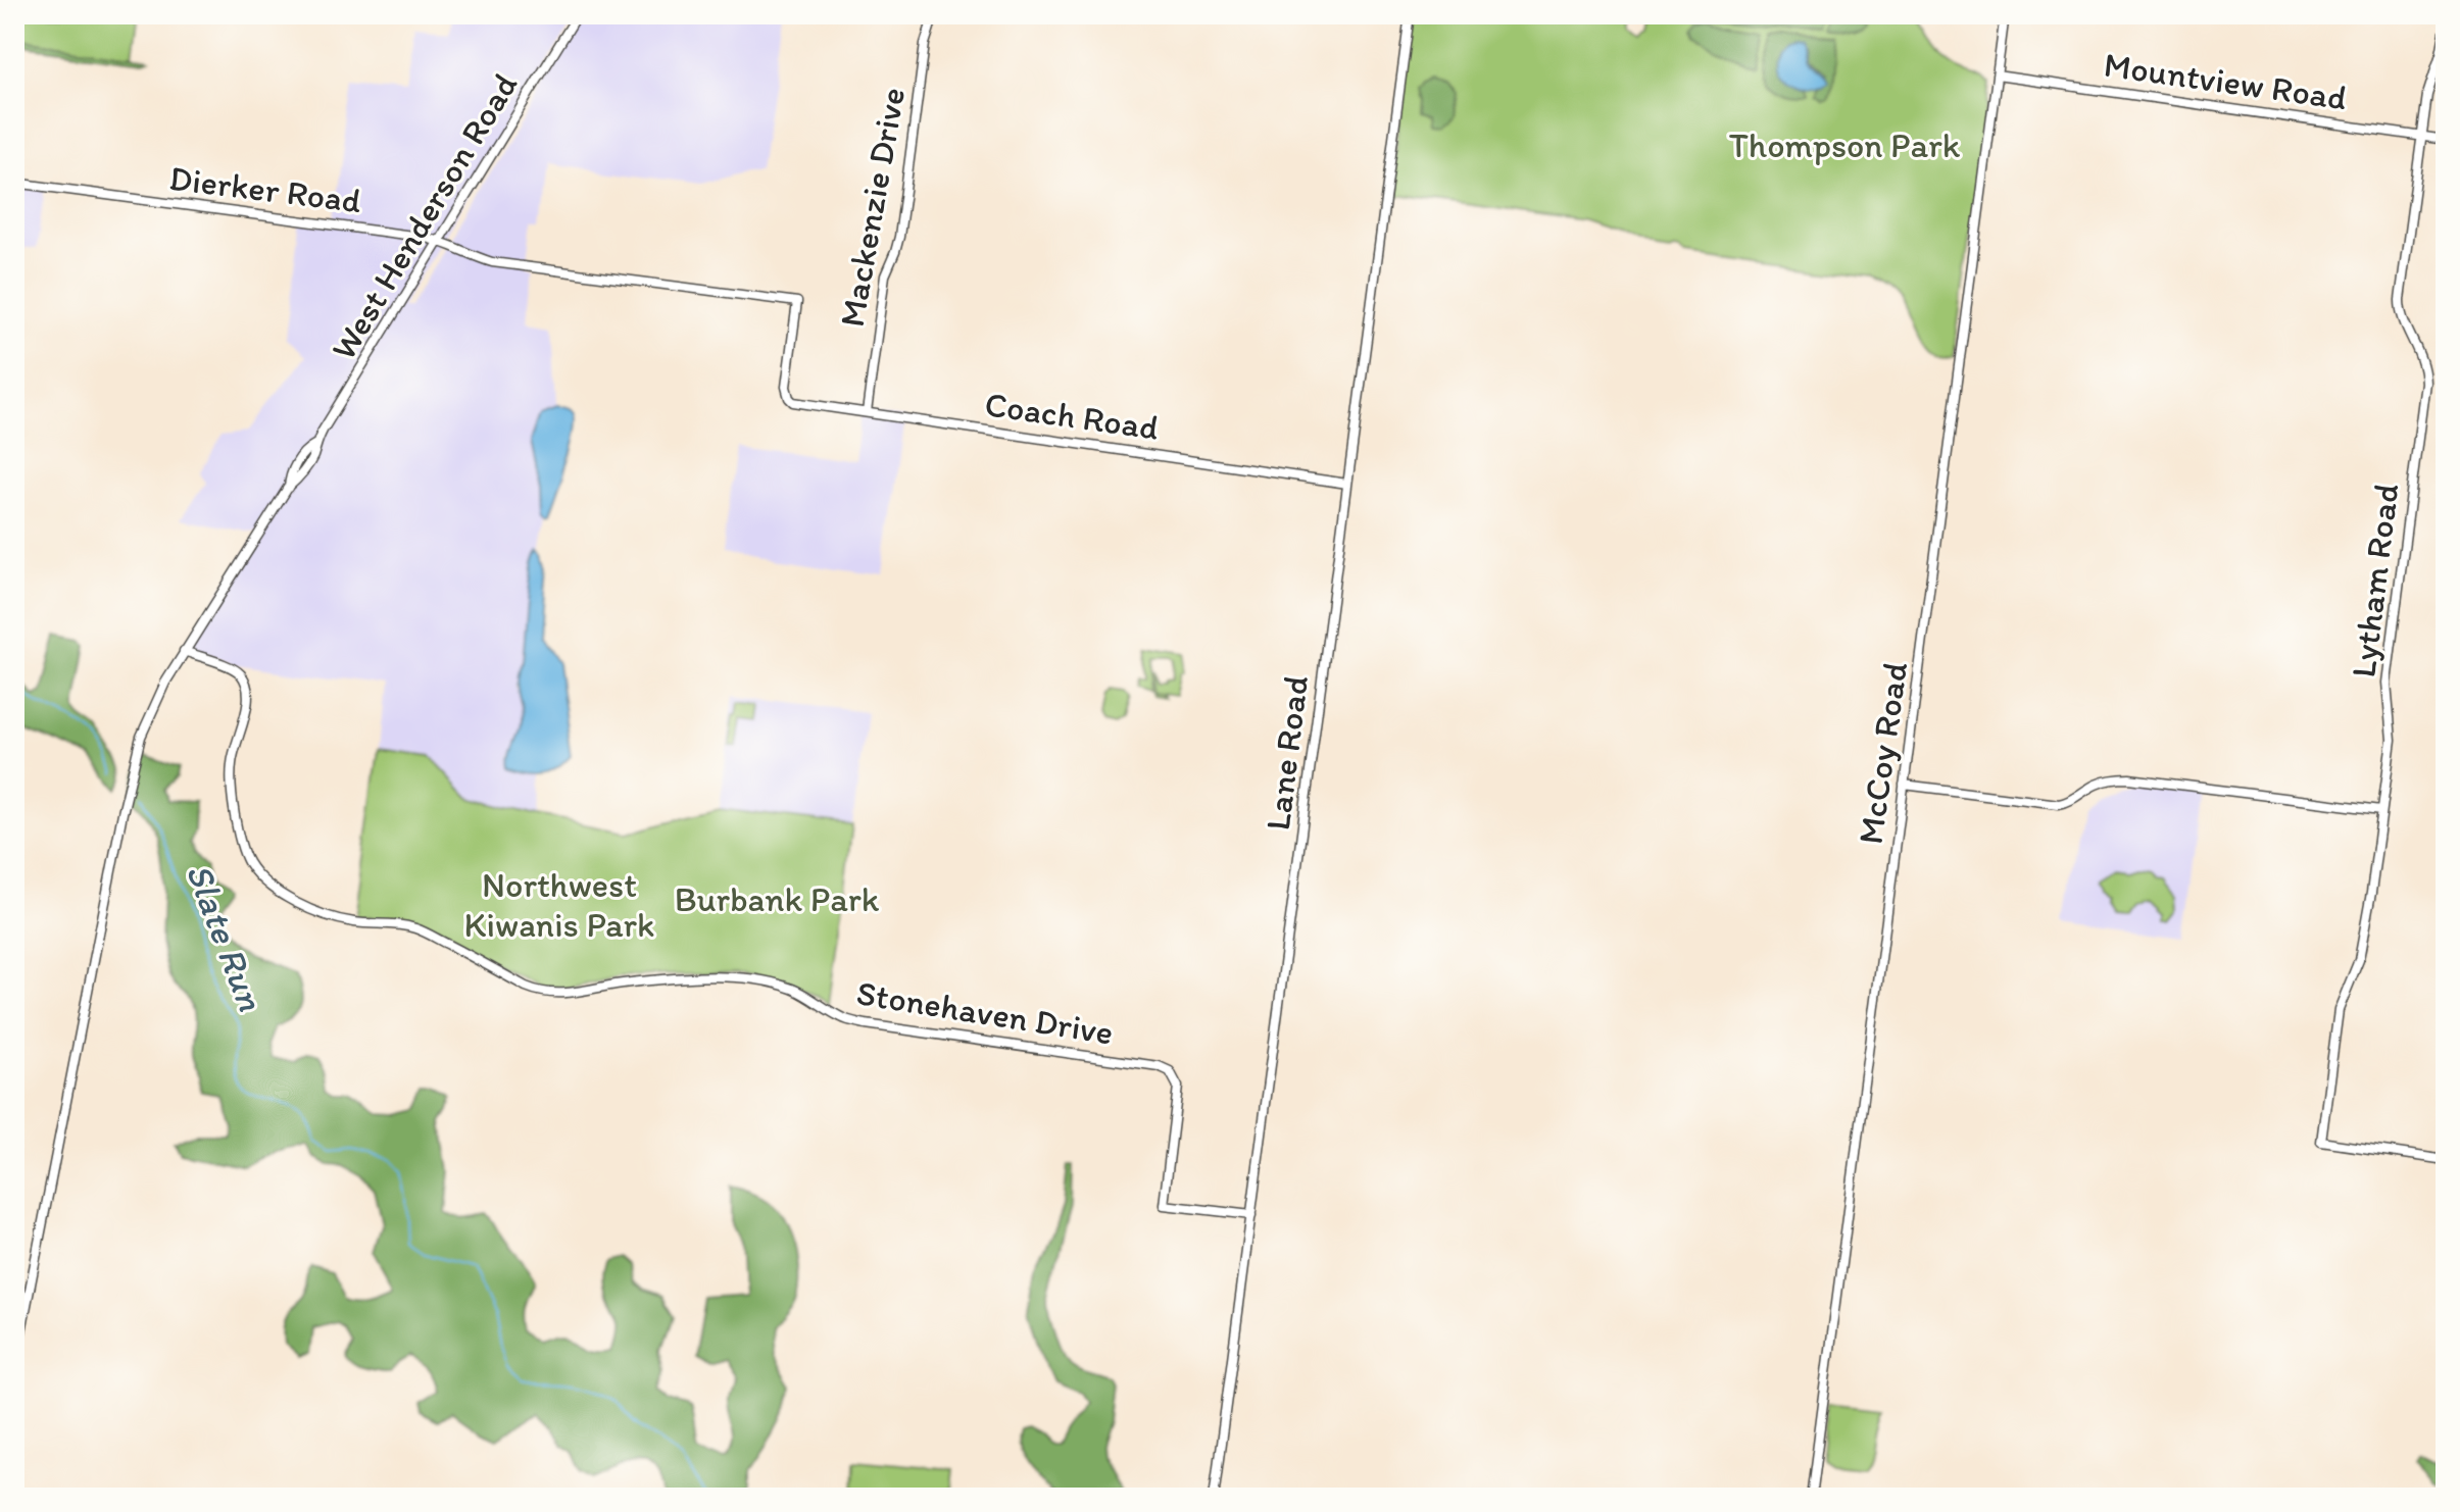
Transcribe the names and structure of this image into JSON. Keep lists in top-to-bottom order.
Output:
{
  "streets": {
    "street": [
      "Mountview Road",
      "Dierker Road",
      "Mackenzie Drive",
      "West Henderson Road",
      "Coach Road",
      "Lytham Road",
      "Lane Road",
      "McCoy Road",
      "Stonehaven Drive"
    ]
  },
  "crossings": [
    ["Mountview Road", "Lytham Road"],
    ["Mountview Road", "McCoy Road"],
    ["Dierker Road", "West Henderson Road"],
    ["Dierker Road", "Coach Road"],
    ["Mackenzie Drive", "Coach Road"],
    ["West Henderson Road", "Stonehaven Drive"],
    ["Coach Road", "Lane Road"],
    ["Lane Road", "Stonehaven Drive"]
  ],
  "water": ["Slate Run"],
  "parks": ["Thompson Park", "Northwest Kiwanis Park", "Burbank Park"]
}
